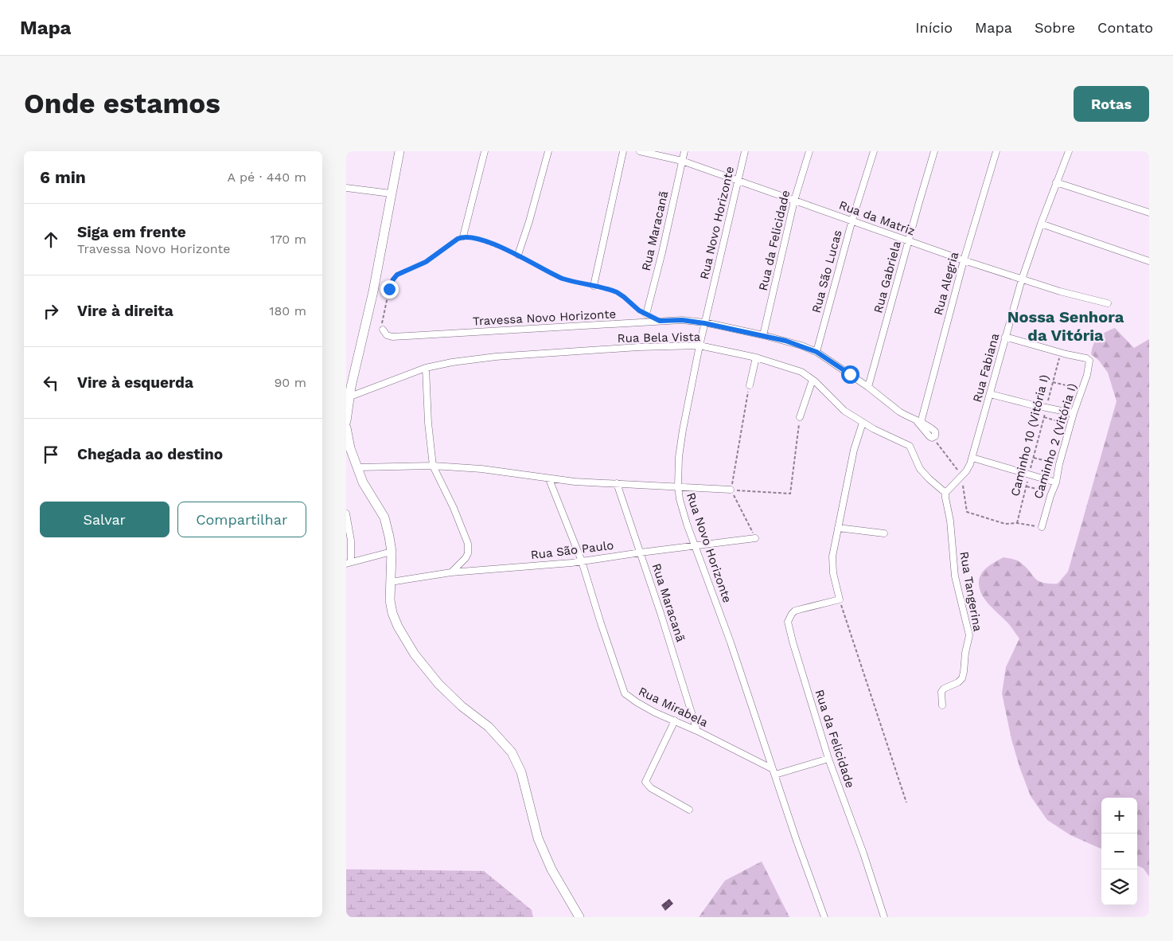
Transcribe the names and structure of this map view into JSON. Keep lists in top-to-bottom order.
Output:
{
  "streets": {
    "street": [
      "Rua da Matriz",
      "Rua Novo Horizonte",
      "Rua Maracanã",
      "Rua da Felicidade",
      "Rua São Lucas",
      "Rua Gabriela",
      "Rua Alegria",
      "Travessa Novo Horizonte",
      "Rua Bela Vista",
      "Rua Fabiana",
      "Caminho 2 (Vitória I)",
      "Rua São Paulo",
      "Rua Tangerina",
      "Rua Mirabela"
    ],
    "path": ["Caminho 10 (Vitória I)"]
  },
  "crossings": [
    ["Rua da Matriz", "Rua Novo Horizonte"],
    ["Rua da Matriz", "Rua Maracanã"],
    ["Rua da Matriz", "Rua da Felicidade"],
    ["Rua da Matriz", "Rua São Lucas"],
    ["Rua da Matriz", "Rua Gabriela"],
    ["Rua da Matriz", "Rua Alegria"],
    ["Rua da Matriz", "Rua Fabiana"],
    ["Rua Novo Horizonte", "Travessa Novo Horizonte"],
    ["Rua Novo Horizonte", "Rua Bela Vista"],
    ["Rua Novo Horizonte", "Rua São Paulo"],
    ["Rua Novo Horizonte", "Rua Mirabela"],
    ["Rua Maracanã", "Rua São Paulo"],
    ["Rua Maracanã", "Rua Mirabela"],
    ["Rua da Felicidade", "Travessa Novo Horizonte"],
    ["Rua São Lucas", "Travessa Novo Horizonte"],
    ["Rua Gabriela", "Travessa Novo Horizonte"],
    ["Rua Alegria", "Travessa Novo Horizonte"],
    ["Rua Bela Vista", "Rua Fabiana"],
    ["Rua Bela Vista", "Rua Tangerina"],
    ["Rua Fabiana", "Rua Tangerina"],
    ["Caminho 10 (Vitória I)", "Caminho 2 (Vitória I)"],
    ["Rua São Paulo", "Rua Mirabela"]
  ],
  "districts": ["Nossa Senhora da Vitória"],
  "page": {
    "header": "Mapa",
    "nav": [
      "Início",
      "Mapa",
      "Sobre",
      "Contato"
    ],
    "buttons": [
      "Rotas",
      ["Salvar", "Compartilhar"]
    ],
    "title": "Onde estamos",
    "heading": ["6 min", "A pé · 440 m"],
    "list": [
      ["Siga em frente", "Travessa Novo Horizonte", "170 m"],
      ["Vire à direita", "180 m"],
      ["Vire à esquerda", "90 m"],
      "Chegada ao destino"
    ],
    "map_buttons": ["+", "−"]
  }
}
